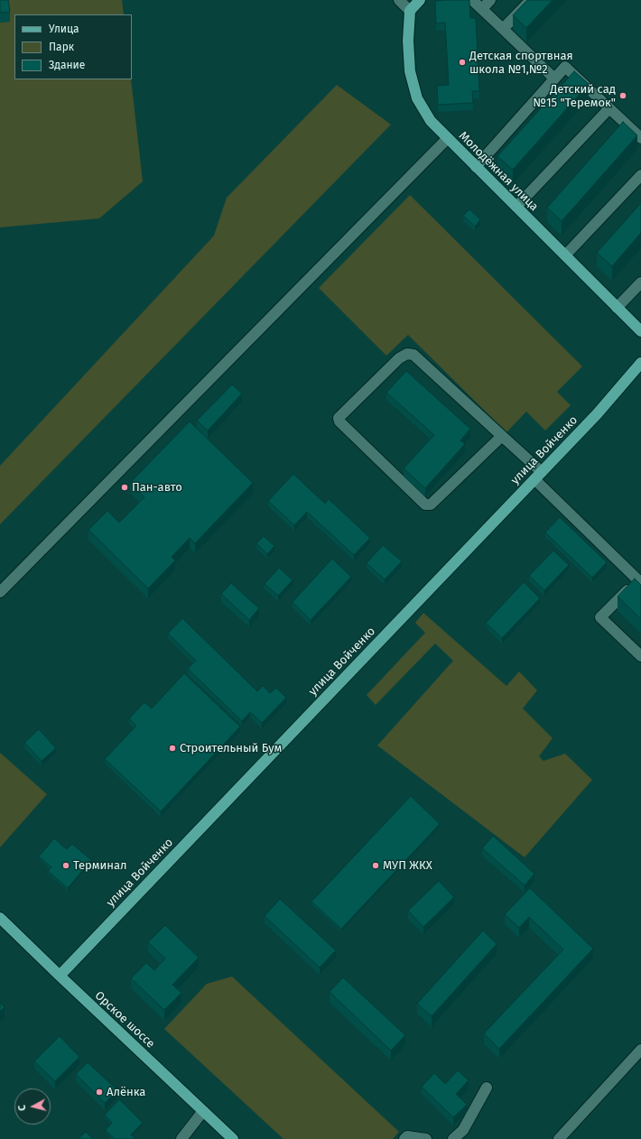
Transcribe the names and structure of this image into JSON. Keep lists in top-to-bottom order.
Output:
{
  "streets": {
    "main road": ["Молодёжная улица", "улица Войченко", "Орское шоссе"]
  },
  "crossings": [
    ["улица Войченко", "Орское шоссе"]
  ],
  "places": [
    "Детская спортвная школа №1,№2",
    "Детский сад №15 \"Теремок\"",
    "Пан-авто",
    "Строительный Бум",
    "Терминал",
    "МУП ЖКХ",
    "Алёнка"
  ],
  "legend": ["Улица", "Парк", "Здание"],
  "north": "left"
}
